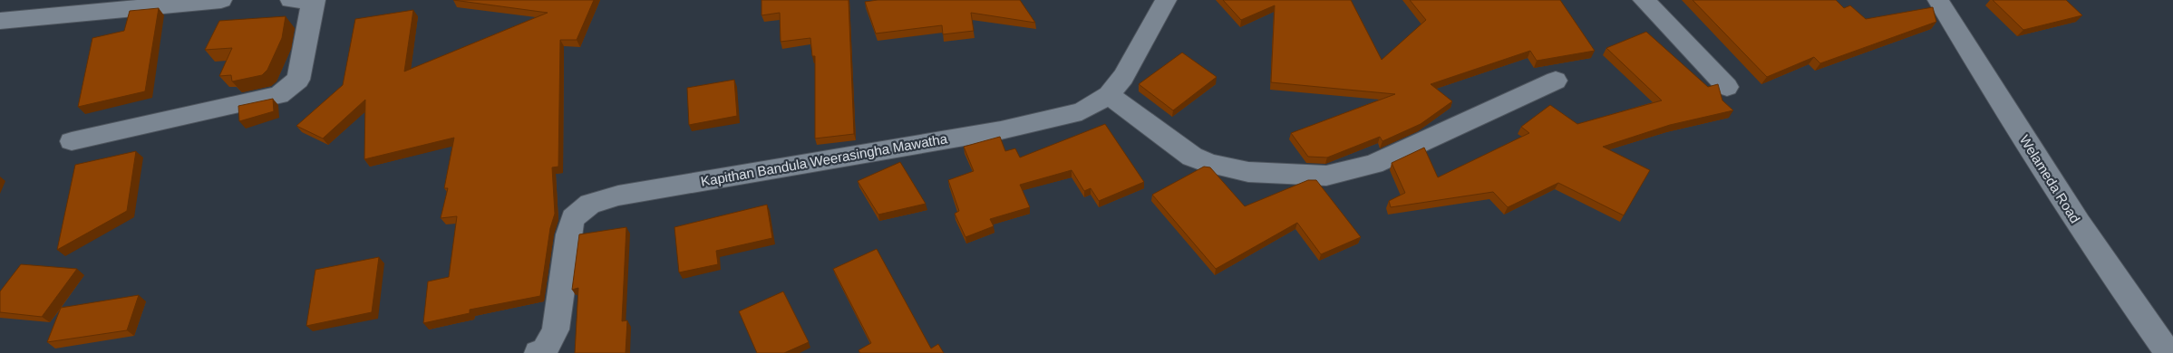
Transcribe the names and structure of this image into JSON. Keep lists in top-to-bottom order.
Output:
{
  "streets": {
    "street": ["Kapithan Bandula Weerasingha Mawatha", "Welameda Road"]
  }
}
